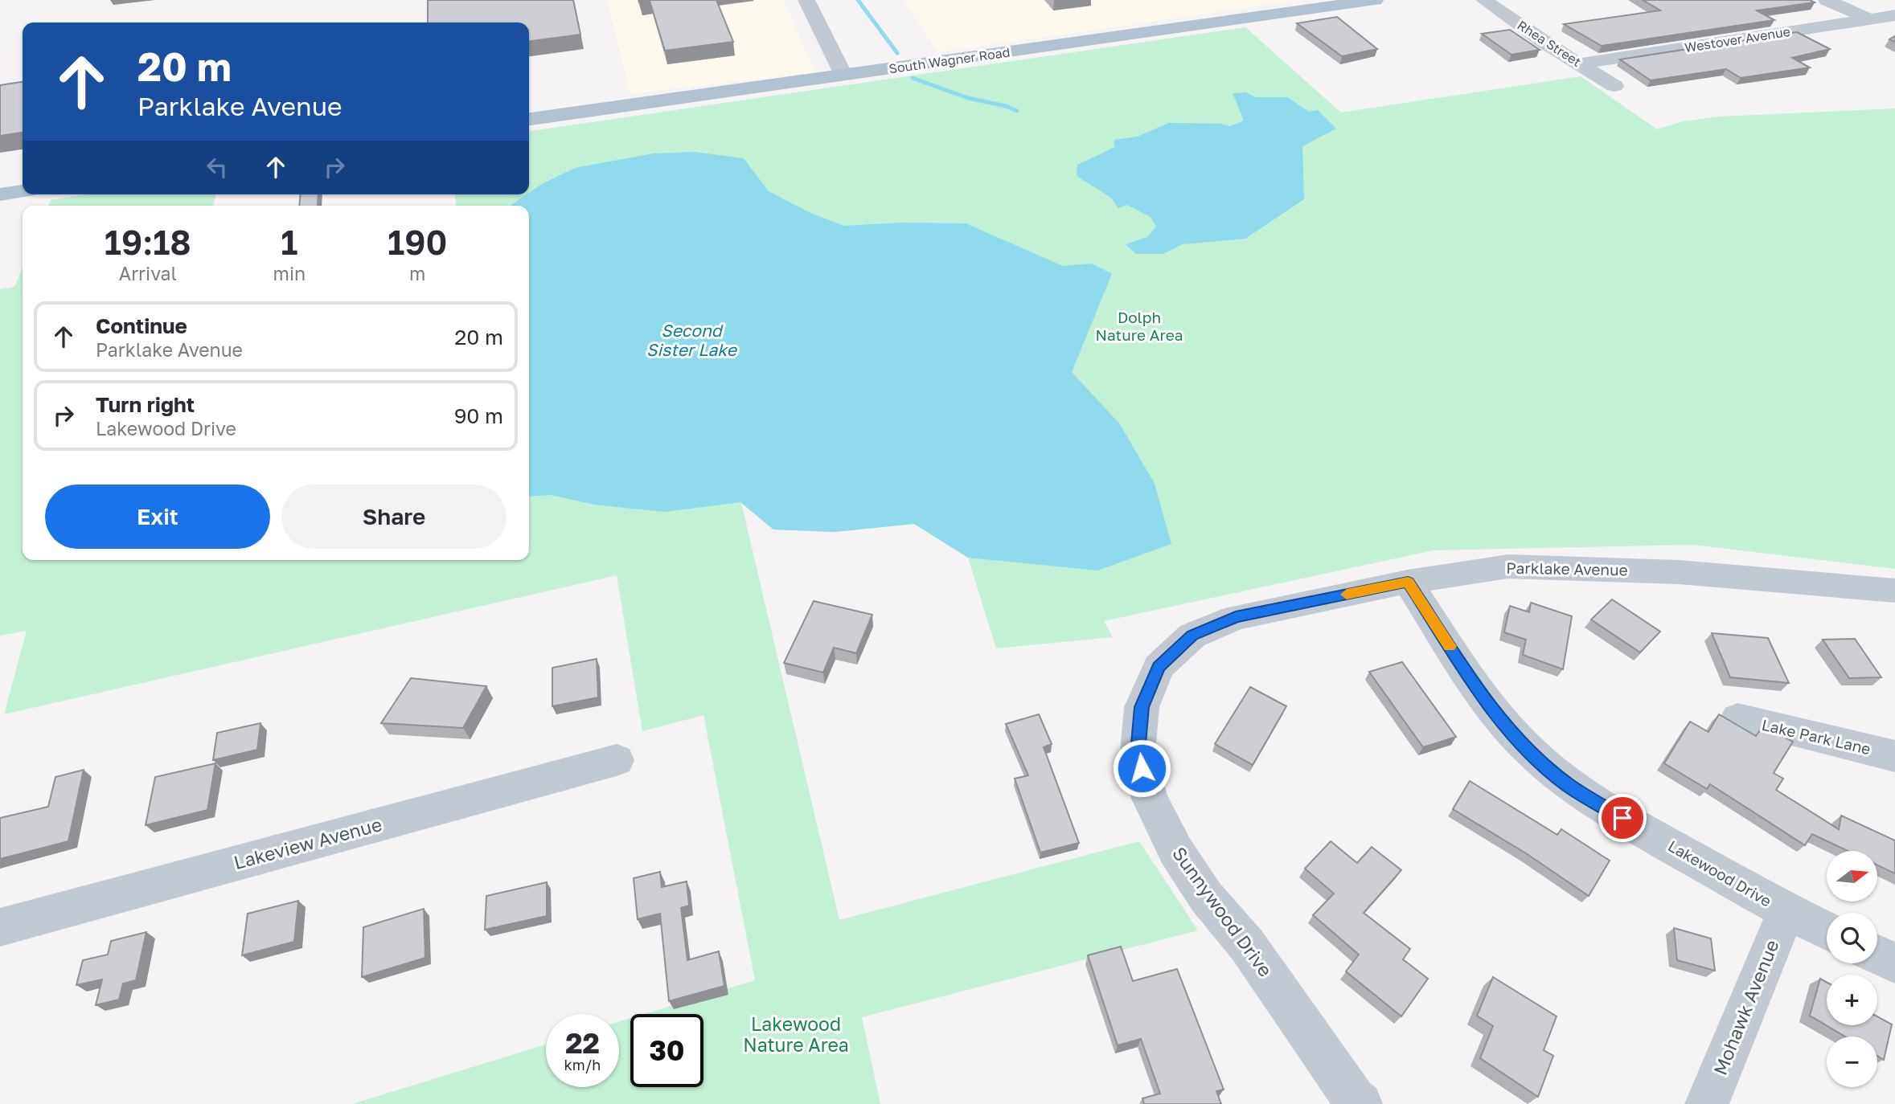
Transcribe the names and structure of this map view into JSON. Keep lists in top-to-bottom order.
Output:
{
  "streets": {
    "main road": ["South Wagner Road"],
    "street": [
      "Westover Avenue",
      "Rhea Street",
      "Parklake Avenue",
      "Lake Park Lane",
      "Lakeview Avenue",
      "Lakewood Drive",
      "Sunnywood Drive",
      "Mohawk Avenue"
    ]
  },
  "crossings": [
    ["Westover Avenue", "Rhea Street"],
    ["Parklake Avenue", "Lakewood Drive"],
    ["Parklake Avenue", "Sunnywood Drive"],
    ["Lakewood Drive", "Mohawk Avenue"]
  ],
  "water": ["Second Sister Lake"],
  "parks": ["Dolph Nature Area", "Lakewood Nature Area"],
  "north": "right",
  "page": {
    "turn": ["20 m", "Parklake Avenue"],
    "eta": [
      "19:18",
      "Arrival",
      "1",
      "min",
      "190",
      "m"
    ],
    "list": [
      {
        "name": "Continue",
        "note": "Parklake Avenue",
        "value": "20 m"
      },
      {
        "name": "Turn right",
        "note": "Lakewood Drive",
        "value": "90 m"
      }
    ],
    "buttons": ["Exit", "Share"],
    "map_buttons": ["+", "−"],
    "speed": "22 km/h",
    "limit": "30"
  }
}
